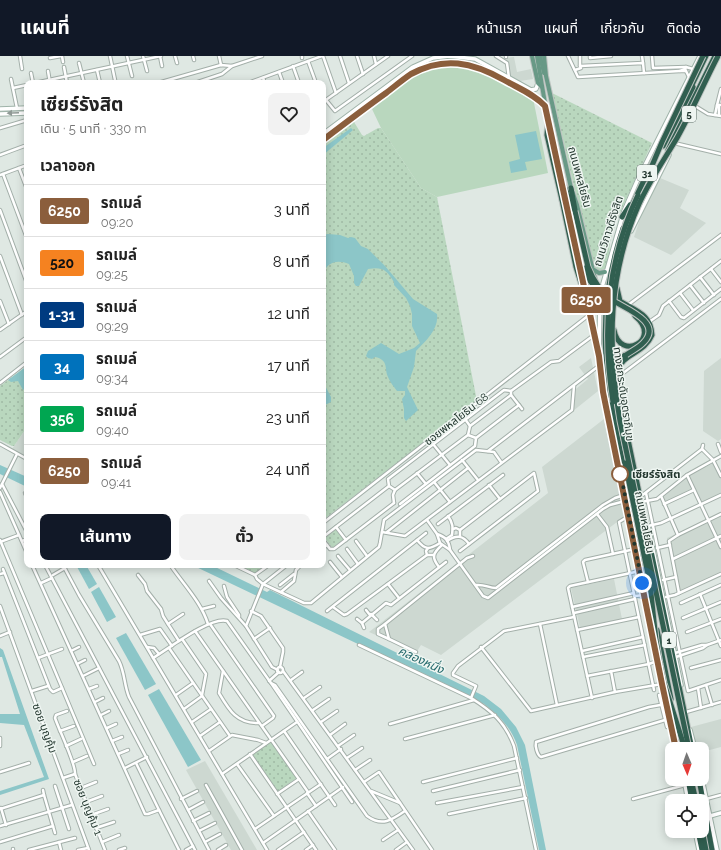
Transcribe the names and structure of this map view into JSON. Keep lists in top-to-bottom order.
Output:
{
  "streets": {
    "highway": [
      "5",
      "31",
      "ถนนพหลโยธิน",
      "ถนนวิภาวดีรังสิต",
      "ทางยกระดับอุตราภิมุข",
      "1"
    ],
    "street": ["ซอยพหลโยธิน 68", "ซอย บุญคุ้ม", "ซอย บุญคุ้ม 1"]
  },
  "crossings": [
    ["5", "ถนนวิภาวดีรังสิต"],
    ["5", "ทางยกระดับอุตราภิมุข"],
    ["ถนนพหลโยธิน", "ถนนวิภาวดีรังสิต"],
    ["ถนนพหลโยธิน", "ซอยพหลโยธิน 68"],
    ["ถนนพหลโยธิน", "1"],
    ["ถนนวิภาวดีรังสิต", "ทางยกระดับอุตราภิมุข"],
    ["ซอย บุญคุ้ม", "ซอย บุญคุ้ม 1"]
  ],
  "water": ["คลองหนึ่ง"],
  "places": ["เซียร์รังสิต"],
  "lines": ["bus line 6250"],
  "north": "bottom",
  "page": {
    "header": "แผนที่",
    "nav": [
      "หน้าแรก",
      "แผนที่",
      "เกี่ยวกับ",
      "ติดต่อ"
    ],
    "on_map": "6250",
    "heading": [
      ["เซียร์รังสิต", "เดิน · 5 นาที · 330 m"],
      "เวลาออก"
    ],
    "list": [
      {
        "mark": "6250",
        "name": "รถเมล์",
        "note": "09:20",
        "value": "3 นาที"
      },
      {
        "mark": "520",
        "name": "รถเมล์",
        "note": "09:25",
        "value": "8 นาที"
      },
      {
        "mark": "1-31",
        "name": "รถเมล์",
        "note": "09:29",
        "value": "12 นาที"
      },
      {
        "mark": "34",
        "name": "รถเมล์",
        "note": "09:34",
        "value": "17 นาที"
      },
      {
        "mark": "356",
        "name": "รถเมล์",
        "note": "09:40",
        "value": "23 นาที"
      },
      {
        "mark": "6250",
        "name": "รถเมล์",
        "note": "09:41",
        "value": "24 นาที"
      }
    ],
    "buttons": ["เส้นทาง", "ตั๋ว"]
  }
}
